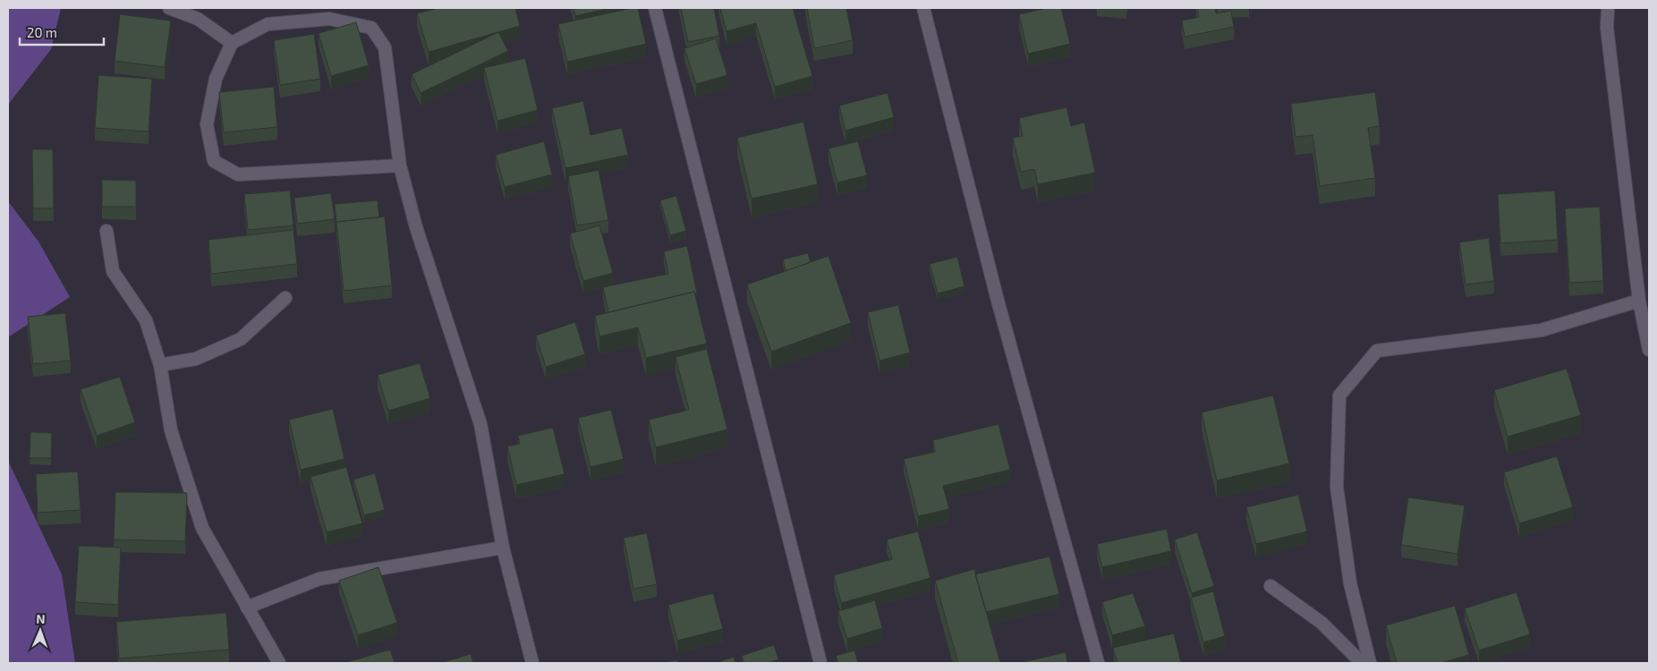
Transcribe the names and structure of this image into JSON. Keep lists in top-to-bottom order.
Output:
{
  "scale_bar": "20 m",
  "north": "top"
}
